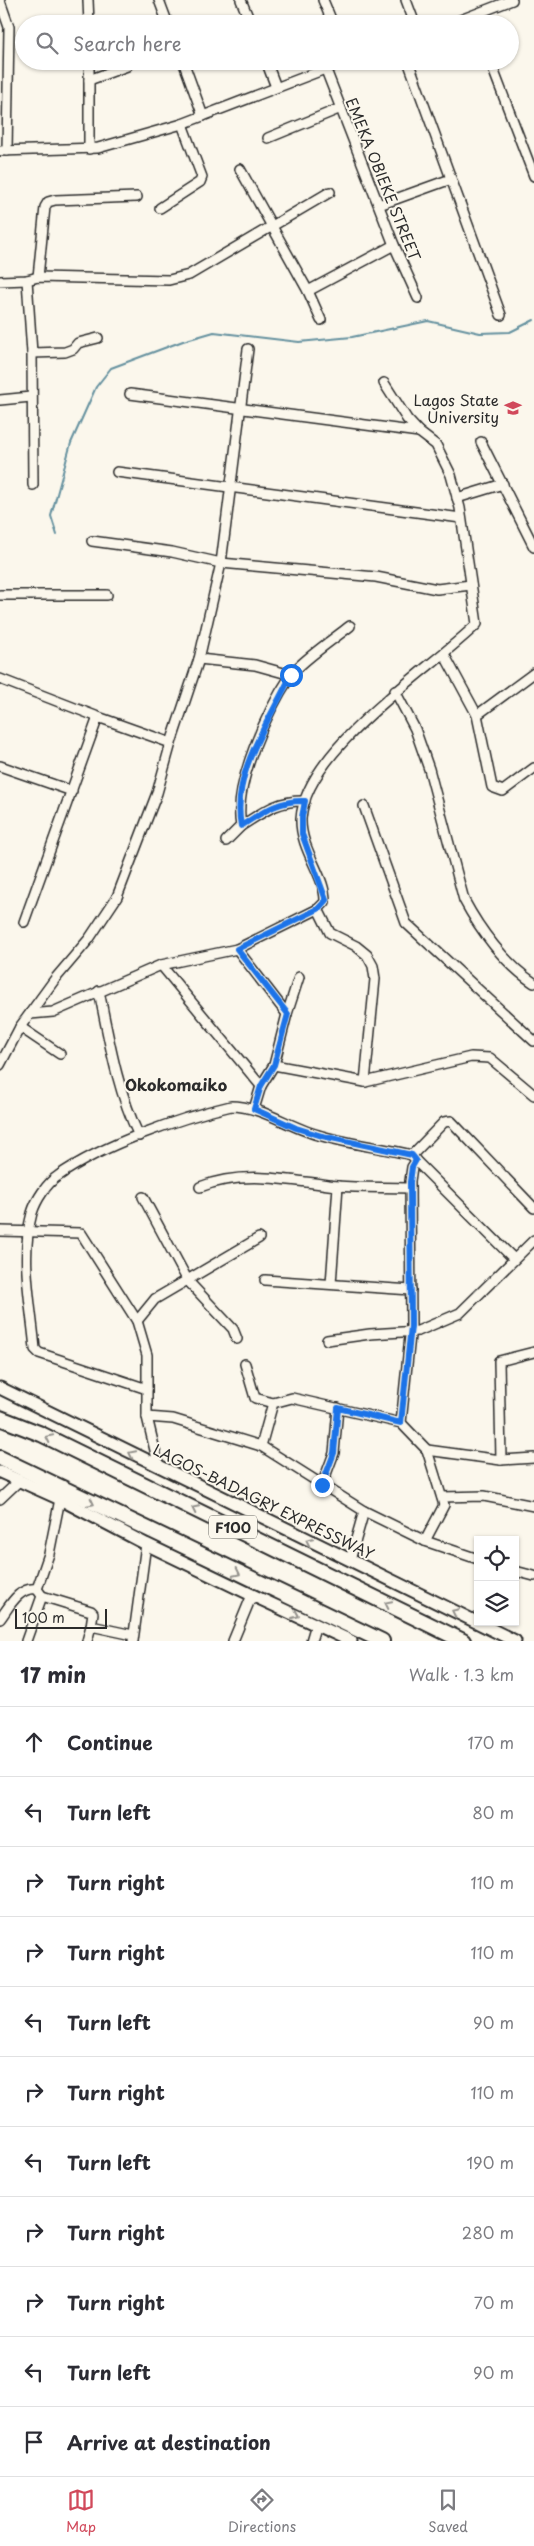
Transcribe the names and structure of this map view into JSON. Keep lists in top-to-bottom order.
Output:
{
  "streets": {
    "highway": ["F100"],
    "main road": ["LAGOS-BADAGRY EXPRESSWAY"],
    "street": ["EMEKA OBIEKE STREET"]
  },
  "districts": ["Okokomaiko"],
  "places": {
    "school or university": ["Lagos State University"]
  },
  "scale_bar": "100 m",
  "page": {
    "search": "Search here",
    "scale": "100 m",
    "heading": ["17 min", "Walk · 1.3 km"],
    "list": [
      ["Continue", "170 m"],
      ["Turn left", "80 m"],
      ["Turn right", "110 m"],
      ["Turn right", "110 m"],
      ["Turn left", "90 m"],
      ["Turn right", "110 m"],
      ["Turn left", "190 m"],
      ["Turn right", "280 m"],
      ["Turn right", "70 m"],
      ["Turn left", "90 m"],
      "Arrive at destination"
    ],
    "nav": ["Map", "Directions", "Saved"]
  }
}
